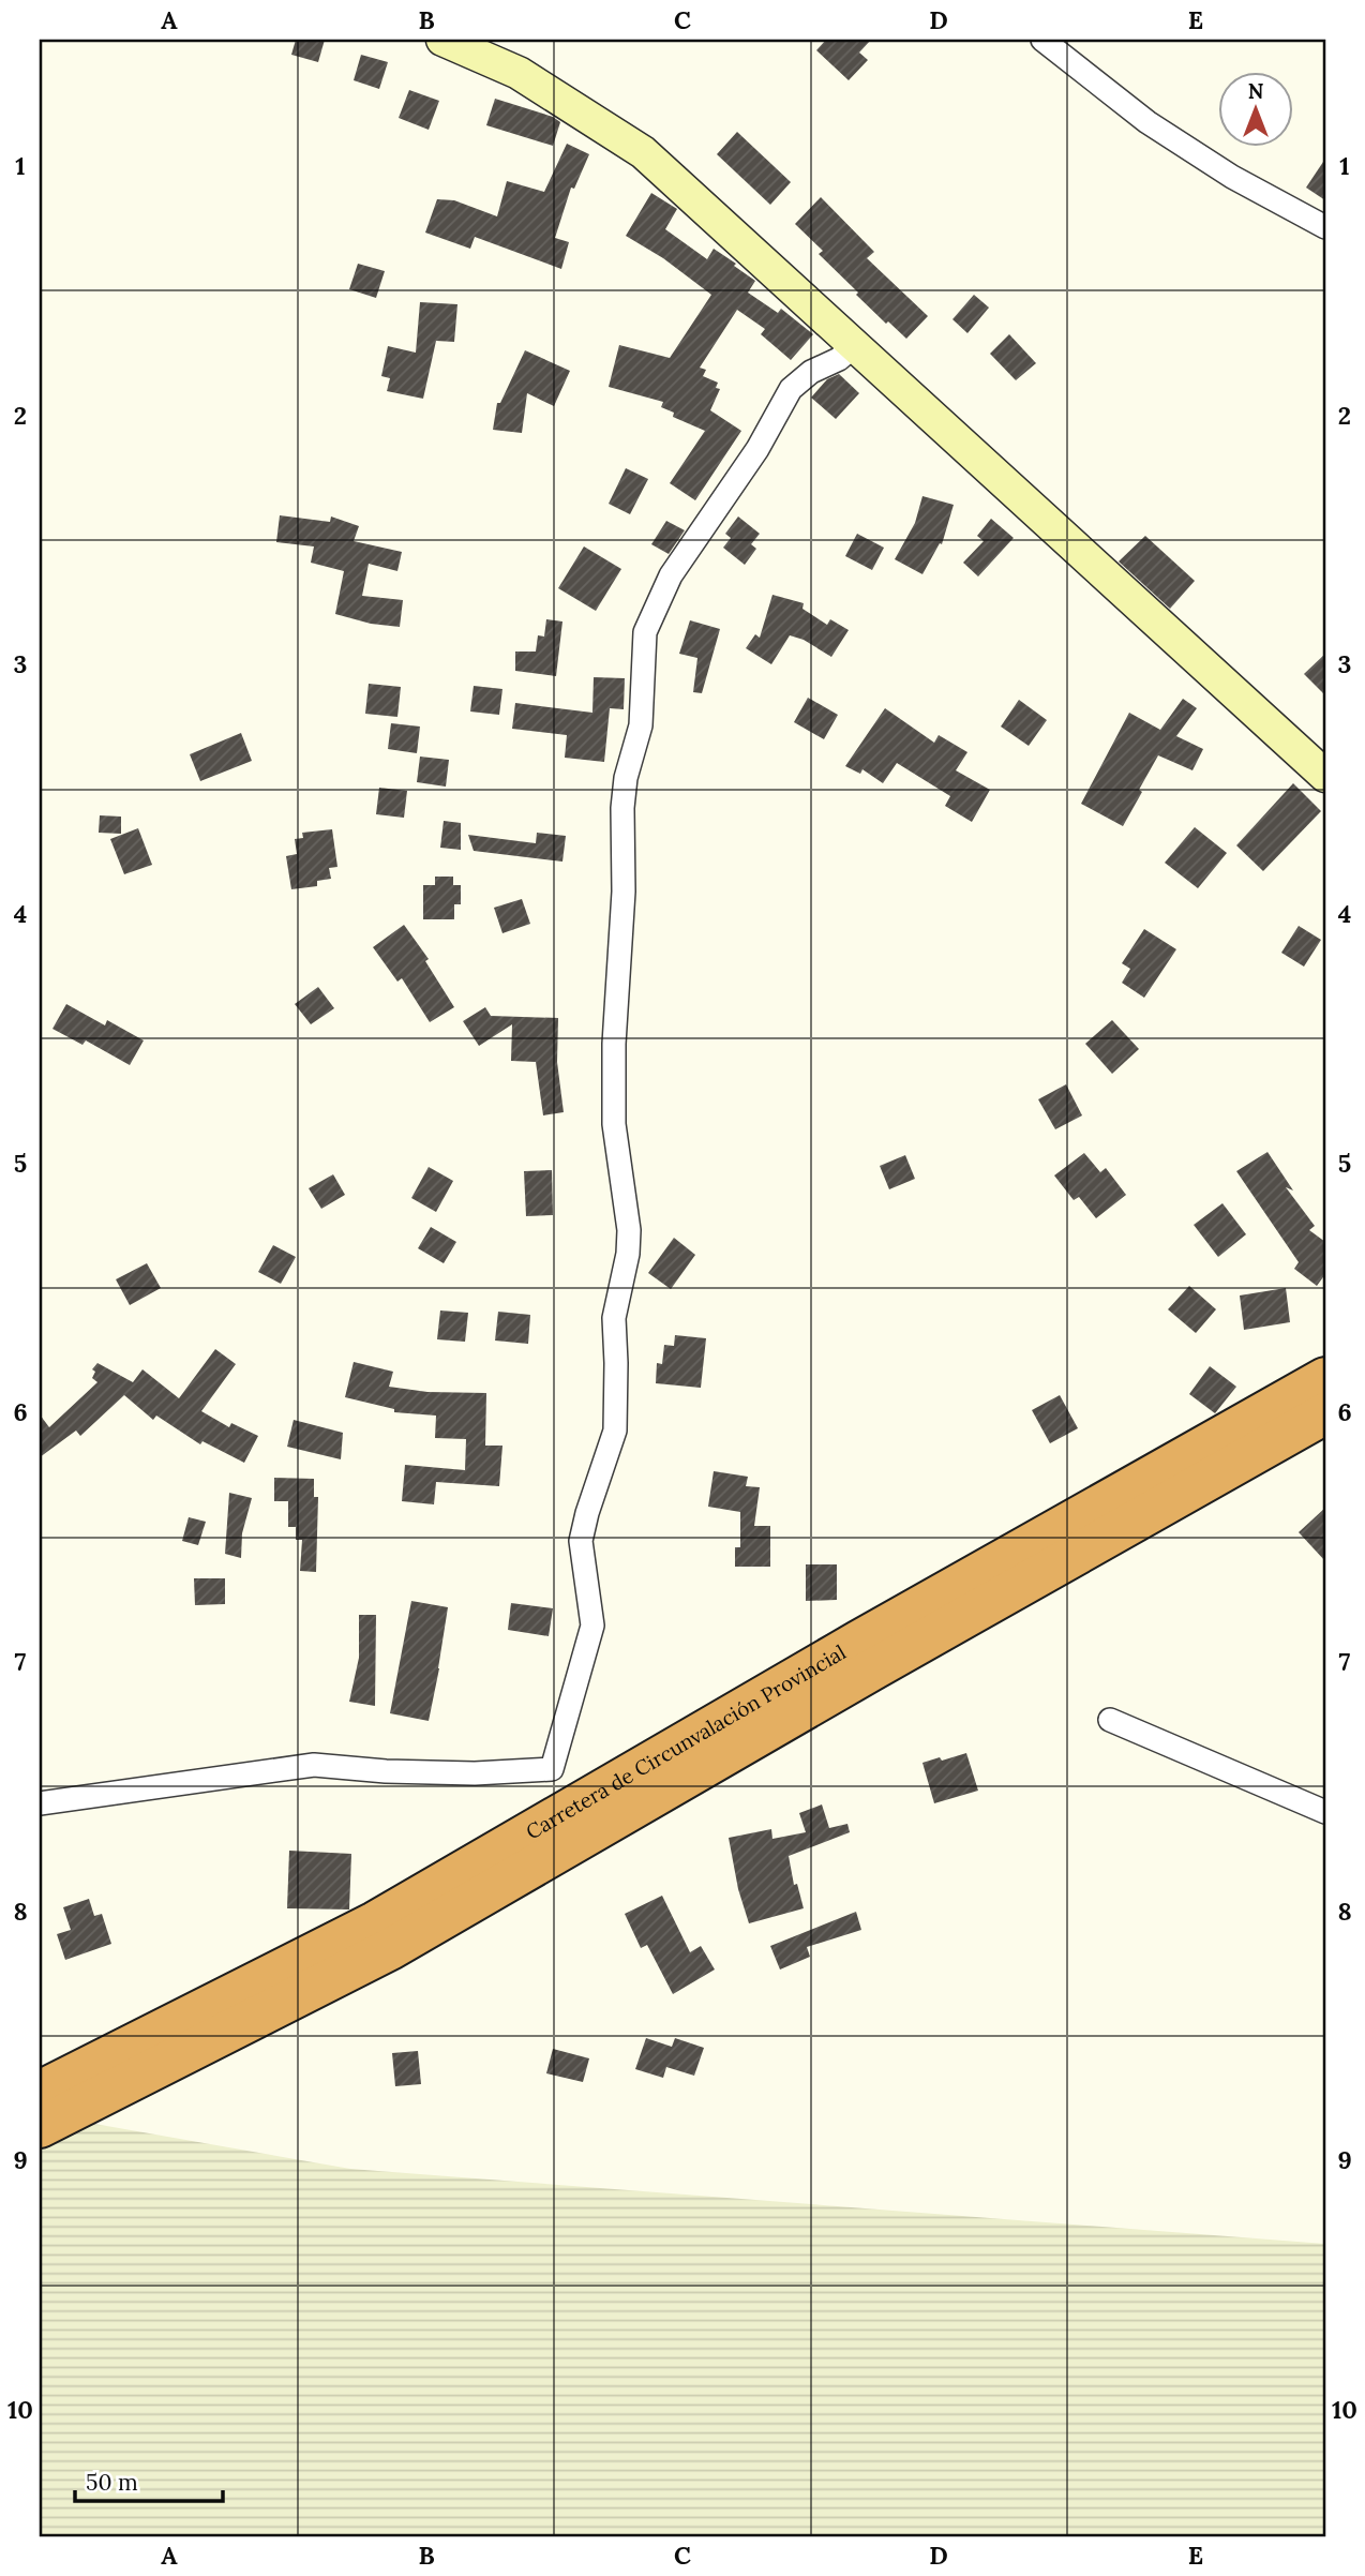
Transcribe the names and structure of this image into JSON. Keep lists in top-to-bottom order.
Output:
{
  "streets": {
    "highway": ["Carretera de Circunvalación Provincial"]
  },
  "scale_bar": "50 m",
  "north": "top",
  "grid": {
    "columns": [
      "A",
      "B",
      "C",
      "D",
      "E"
    ],
    "rows": [
      "1",
      "2",
      "3",
      "4",
      "5",
      "6",
      "7",
      "8",
      "9",
      "10"
    ]
  }
}
